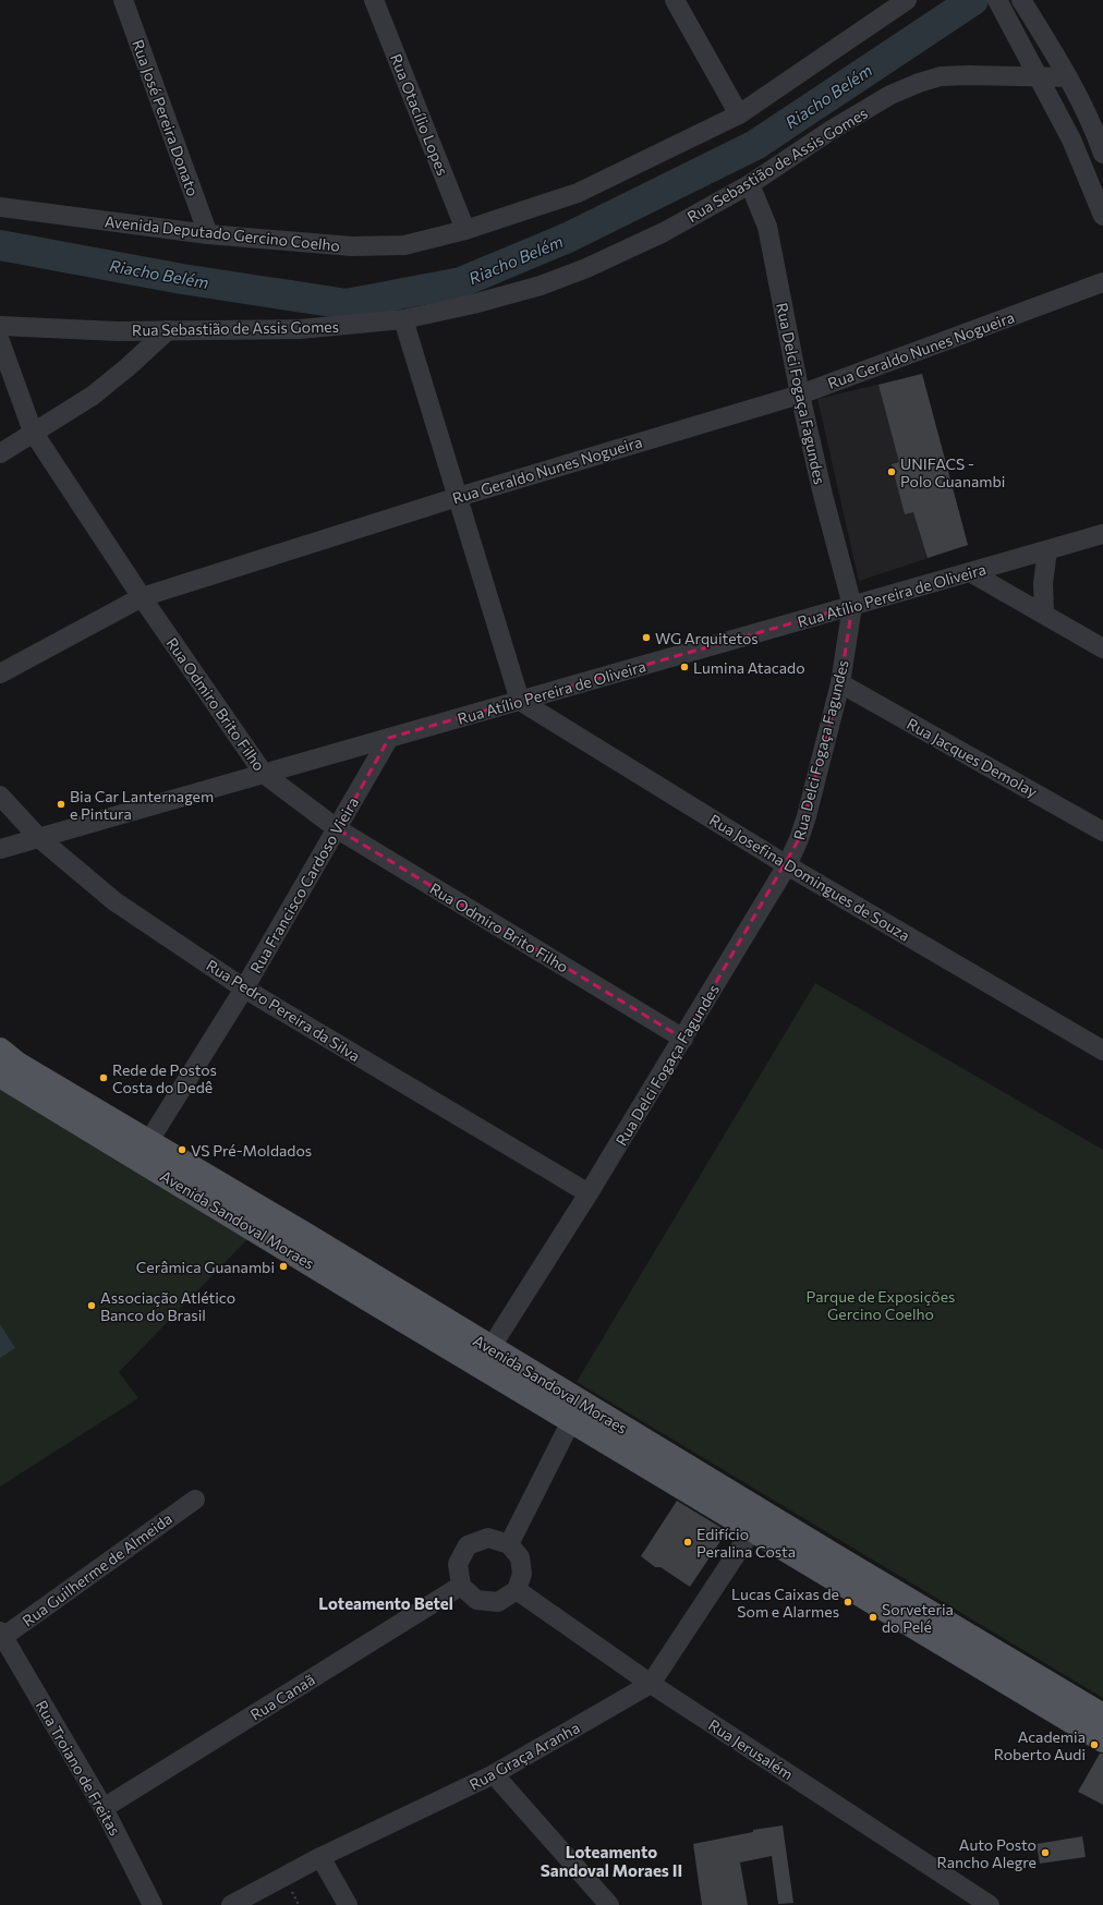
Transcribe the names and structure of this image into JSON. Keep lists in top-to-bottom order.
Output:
{
  "streets": {
    "main road": ["Avenida Sandoval Moraes"],
    "street": [
      "Rua Otacílio Lopes",
      "Rua José Pereira Donato",
      "Rua Sebastião de Assis Gomes",
      "Avenida Deputado Gercino Coelho",
      "Rua Geraldo Nunes Nogueira",
      "Rua Delci Fogaça Fagundes",
      "Rua Atílio Pereira de Oliveira",
      "Rua Odmiro Brito Filho",
      "Rua Jacques Demolay",
      "Rua Josefina Domingues de Souza",
      "Rua Francisco Cardoso Vieira",
      "Rua Pedro Pereira da Silva",
      "Rua Guilherme de Almeida",
      "Rua Canaã",
      "Rua Jerusalém",
      "Rua Graça Aranha",
      "Rua Troiano de Freitas"
    ]
  },
  "crossings": [
    ["Rua Otacílio Lopes", "Avenida Deputado Gercino Coelho"],
    ["Rua José Pereira Donato", "Avenida Deputado Gercino Coelho"],
    ["Rua Sebastião de Assis Gomes", "Rua Delci Fogaça Fagundes"],
    ["Rua Geraldo Nunes Nogueira", "Rua Delci Fogaça Fagundes"],
    ["Rua Geraldo Nunes Nogueira", "Rua Odmiro Brito Filho"],
    ["Rua Delci Fogaça Fagundes", "Rua Atílio Pereira de Oliveira"],
    ["Rua Delci Fogaça Fagundes", "Rua Odmiro Brito Filho"],
    ["Rua Delci Fogaça Fagundes", "Rua Jacques Demolay"],
    ["Rua Delci Fogaça Fagundes", "Rua Josefina Domingues de Souza"],
    ["Rua Delci Fogaça Fagundes", "Rua Pedro Pereira da Silva"],
    ["Rua Delci Fogaça Fagundes", "Avenida Sandoval Moraes"],
    ["Rua Atílio Pereira de Oliveira", "Rua Odmiro Brito Filho"],
    ["Rua Atílio Pereira de Oliveira", "Rua Josefina Domingues de Souza"],
    ["Rua Atílio Pereira de Oliveira", "Rua Francisco Cardoso Vieira"],
    ["Rua Atílio Pereira de Oliveira", "Rua Pedro Pereira da Silva"],
    ["Rua Odmiro Brito Filho", "Rua Francisco Cardoso Vieira"],
    ["Rua Francisco Cardoso Vieira", "Rua Pedro Pereira da Silva"],
    ["Rua Francisco Cardoso Vieira", "Avenida Sandoval Moraes"],
    ["Avenida Sandoval Moraes", "Rua Graça Aranha"],
    ["Rua Guilherme de Almeida", "Rua Troiano de Freitas"],
    ["Rua Canaã", "Rua Jerusalém"],
    ["Rua Canaã", "Rua Troiano de Freitas"],
    ["Rua Jerusalém", "Rua Graça Aranha"]
  ],
  "districts": ["Loteamento Betel", "Loteamento Sandoval Moraes II"],
  "water": ["Riacho Belém"],
  "parks": ["Parque de Exposições Gercino Coelho"],
  "places": [
    "UNIFACS - Polo Guanambi",
    "WG Arquitetos",
    "Lumina Atacado",
    "Bia Car Lanternagem e Pintura",
    "Rede de Postos Costa do Dedê",
    "VS Pré-Moldados",
    "Cerâmica Guanambi",
    "Associação Atlético Banco do Brasil",
    "Edifício Peralina Costa",
    "Lucas Caixas de Som e Alarmes",
    "Sorveteria do Pelé",
    "Academia Roberto Audi",
    "Auto Posto Rancho Alegre"
  ]
}
